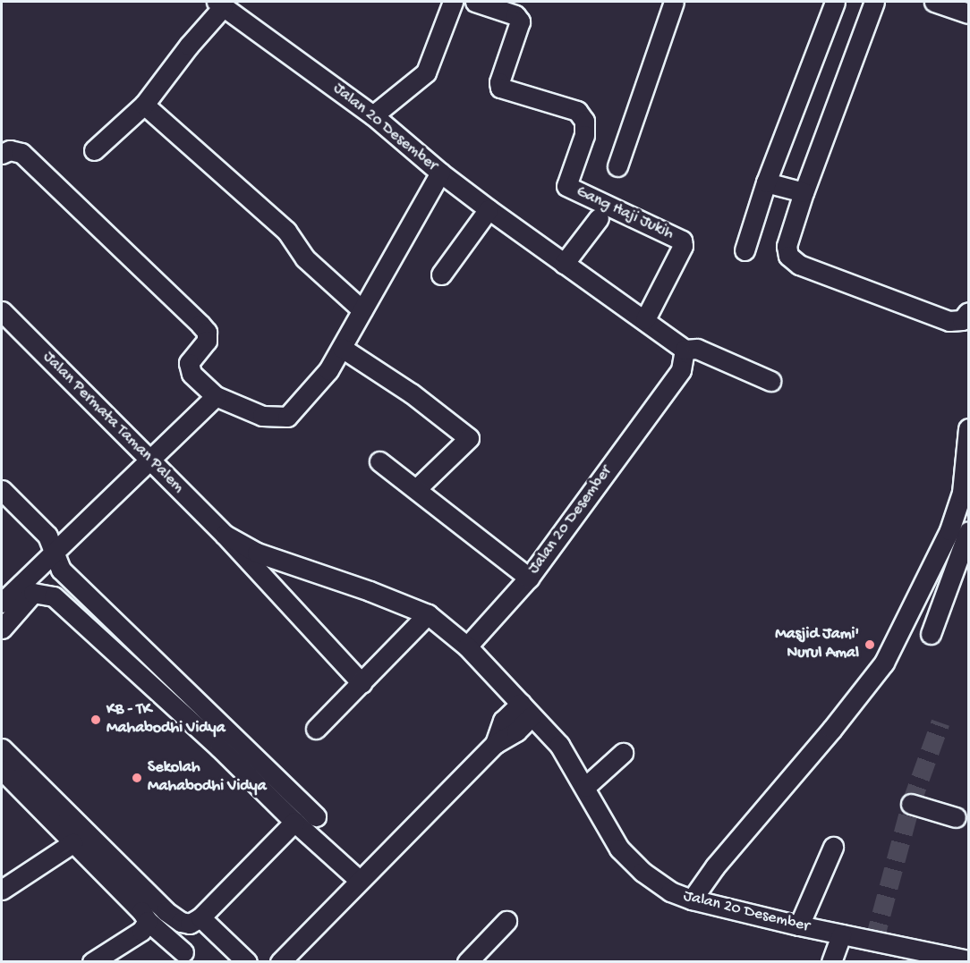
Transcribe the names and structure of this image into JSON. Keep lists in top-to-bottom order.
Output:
{
  "streets": {
    "street": ["Jalan 20 Desember", "Gang Haji Jukih", "Jalan Permata Taman Palem"]
  },
  "crossings": [
    ["Jalan 20 Desember", "Gang Haji Jukih"]
  ],
  "places": ["Masjid Jami' Nurul Amal", "KB - TK Mahabodhi Vidya", "Sekolah Mahabodhi Vidya"]
}
